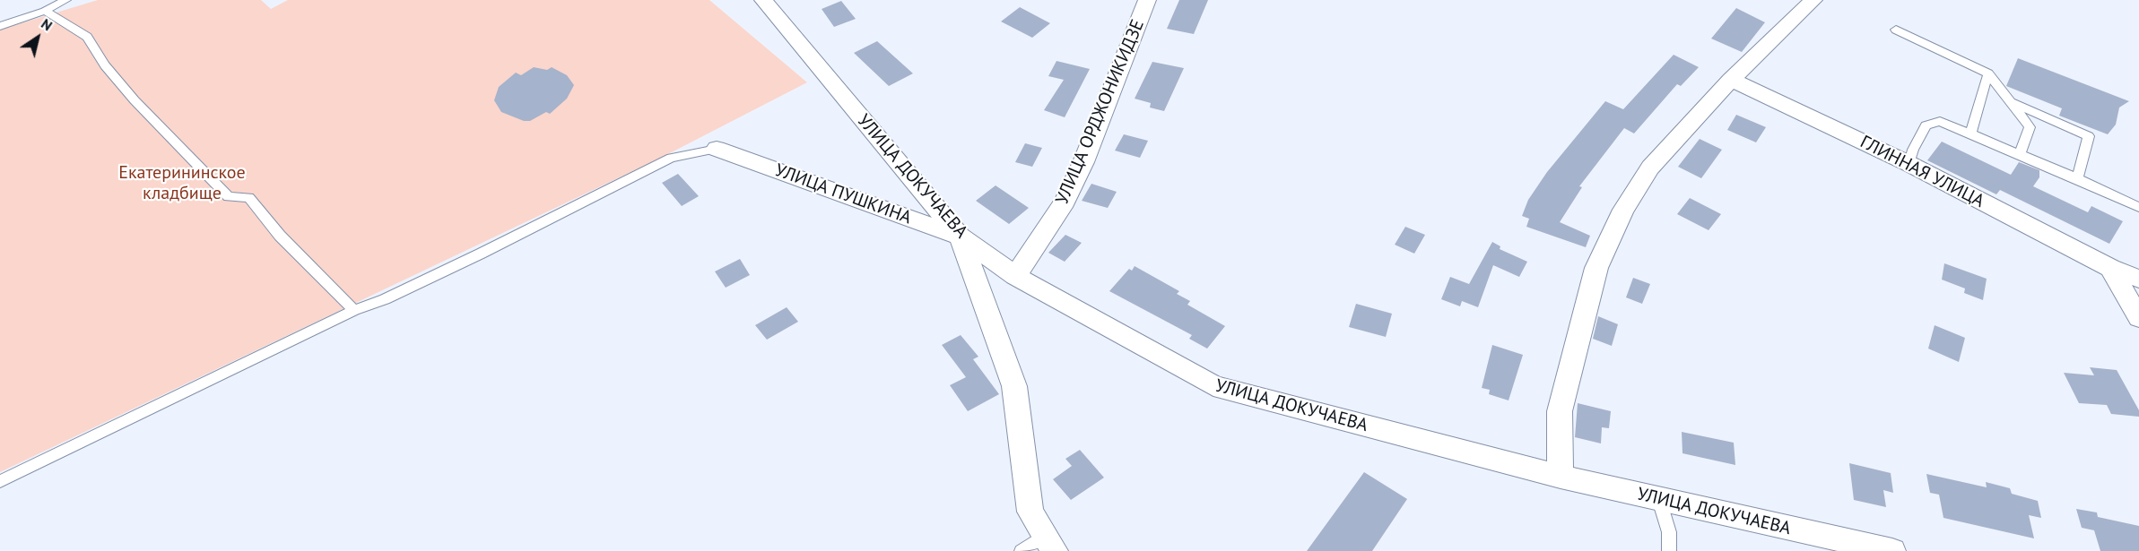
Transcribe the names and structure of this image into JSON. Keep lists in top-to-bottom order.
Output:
{
  "streets": {
    "street": [
      "УЛИЦА ОРДЖОНИКИДЗЕ",
      "ГЛИННАЯ УЛИЦА",
      "УЛИЦА ДОКУЧАЕВА",
      "УЛИЦА ПУШКИНА"
    ]
  },
  "crossings": [
    ["УЛИЦА ОРДЖОНИКИДЗЕ", "УЛИЦА ДОКУЧАЕВА"],
    ["УЛИЦА ДОКУЧАЕВА", "УЛИЦА ПУШКИНА"]
  ],
  "parks": ["Екатерининское кладбище"],
  "north": "top right"
}
